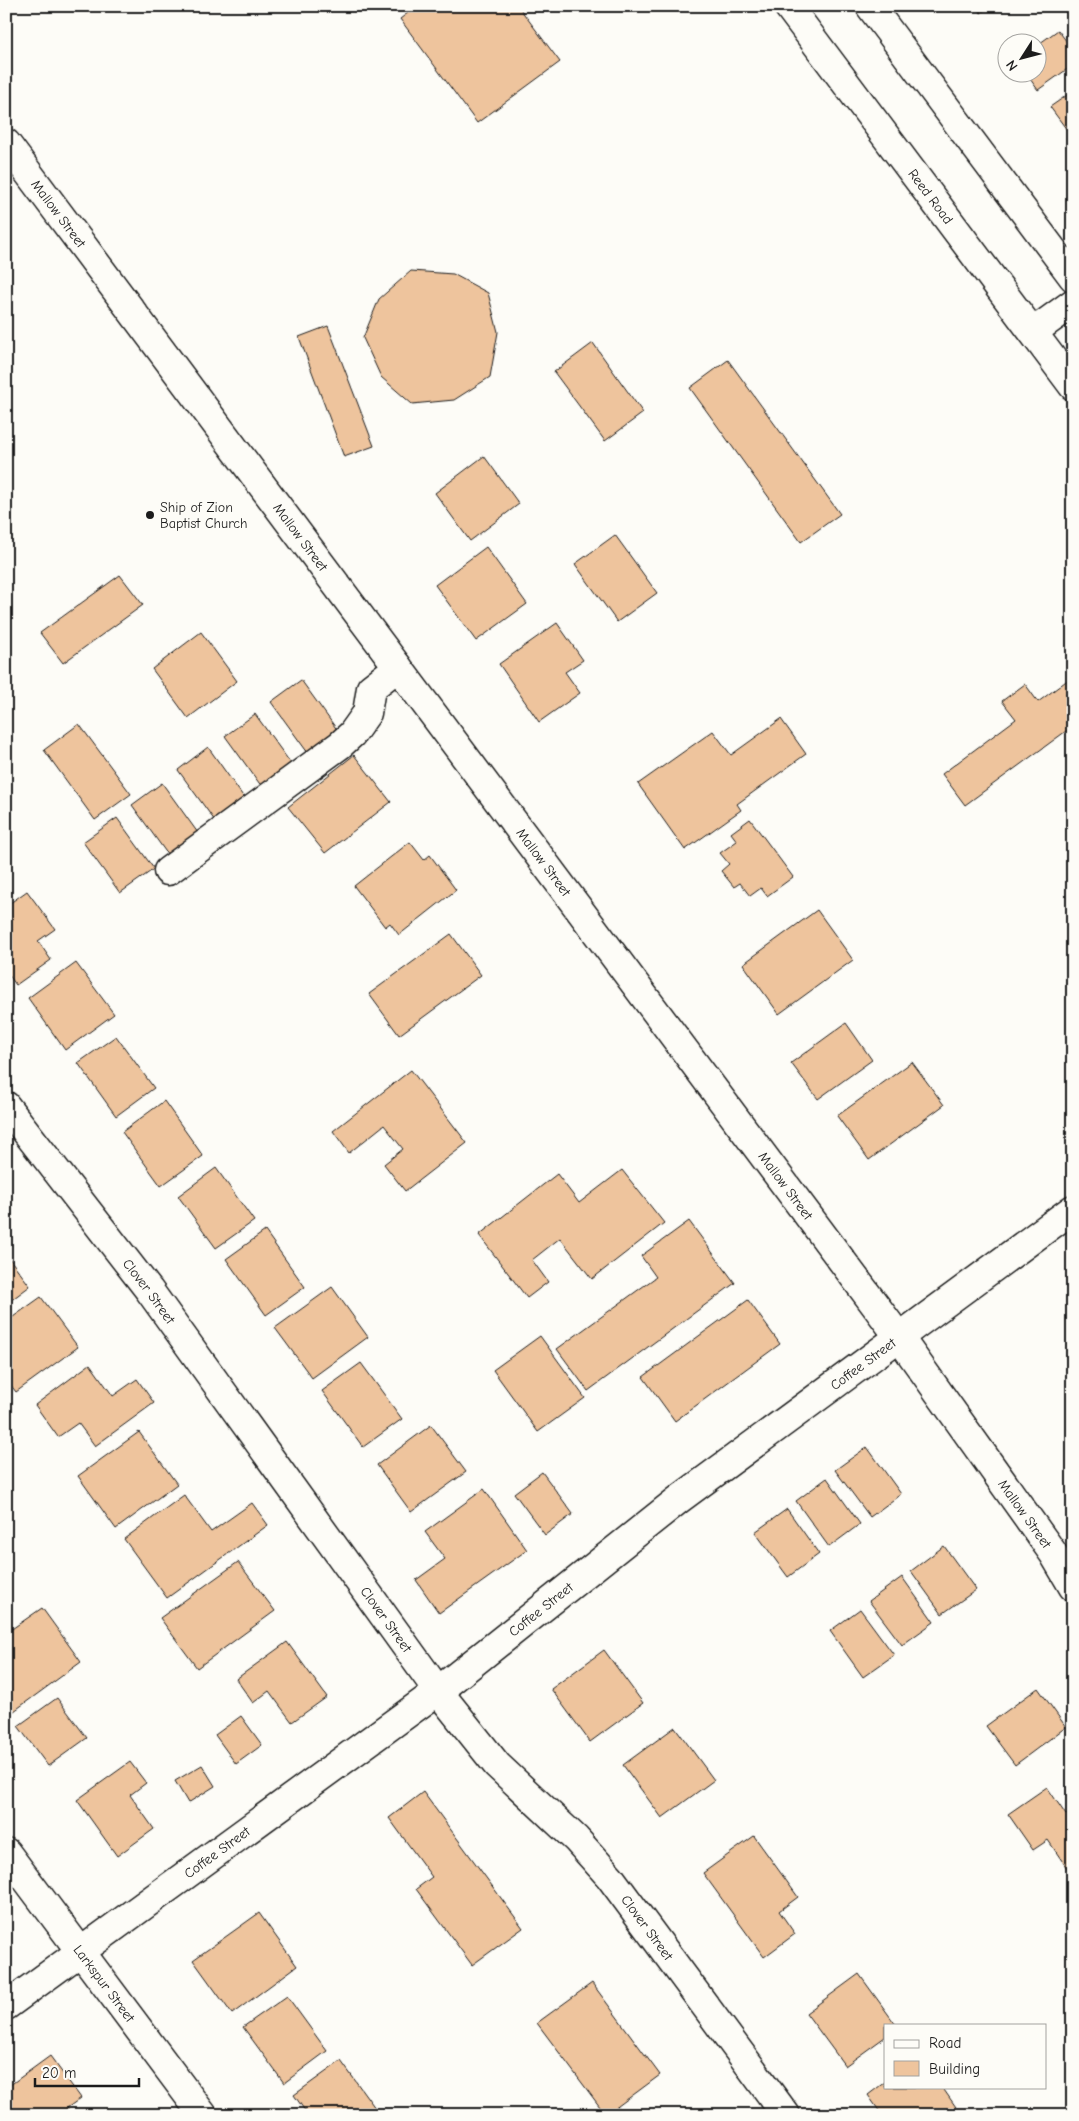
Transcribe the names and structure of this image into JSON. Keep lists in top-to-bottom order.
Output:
{
  "streets": {
    "street": [
      "Reed Road",
      "Mallow Street",
      "Clover Street",
      "Coffee Street",
      "Larkspur Street"
    ]
  },
  "crossings": [
    ["Mallow Street", "Coffee Street"],
    ["Clover Street", "Coffee Street"],
    ["Coffee Street", "Larkspur Street"]
  ],
  "places": ["Ship of Zion Baptist Church"],
  "legend": ["Road", "Building"],
  "scale_bar": "20 m",
  "north": "bottom left"
}
